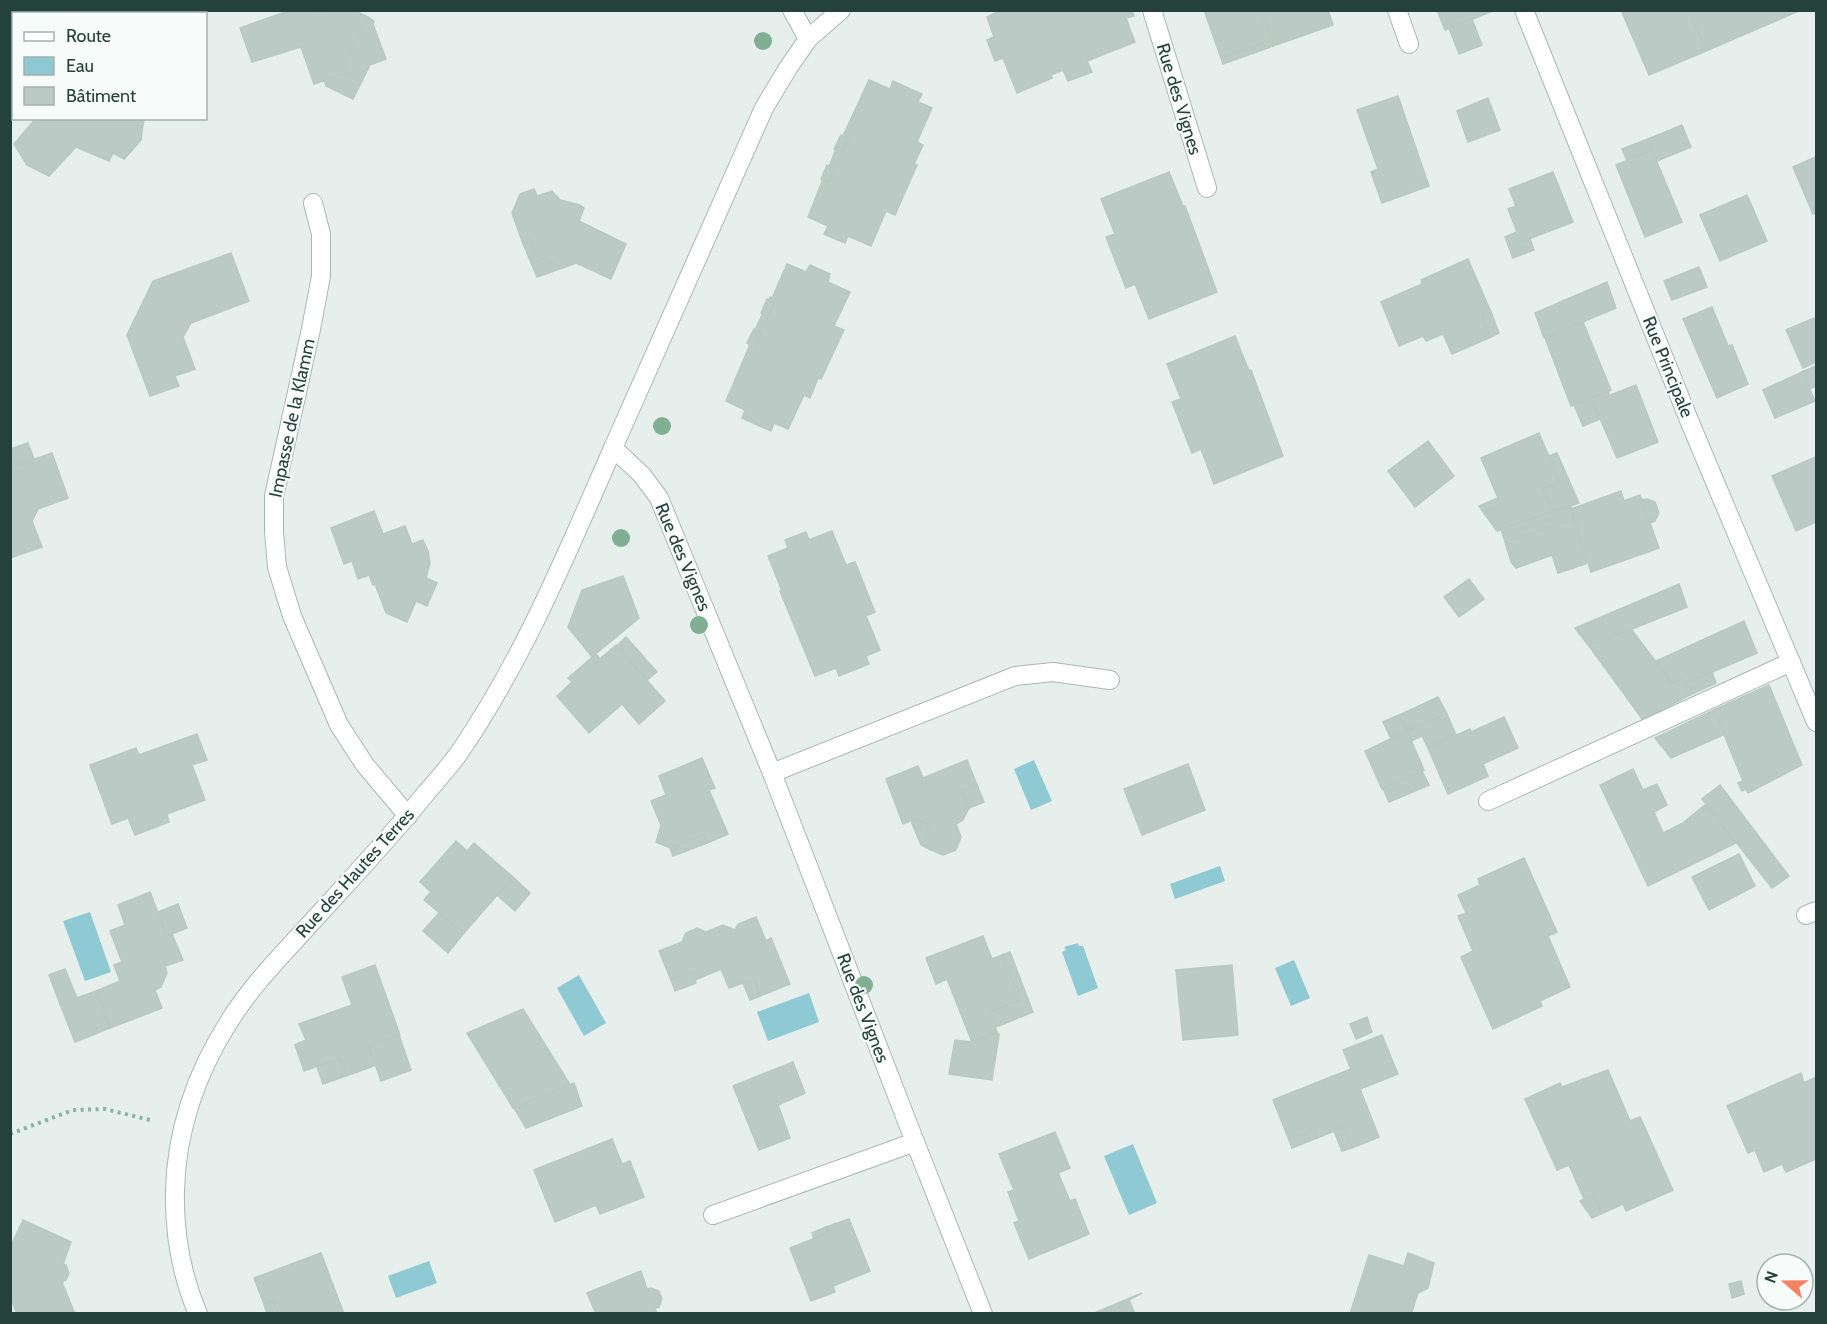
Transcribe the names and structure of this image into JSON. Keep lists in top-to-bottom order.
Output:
{
  "streets": {
    "street": [
      "Rue des Vignes",
      "Rue Principale",
      "Impasse de la Klamm",
      "Rue des Hautes Terres"
    ]
  },
  "crossings": [
    ["Rue des Vignes", "Rue des Hautes Terres"],
    ["Impasse de la Klamm", "Rue des Hautes Terres"]
  ],
  "legend": ["Route", "Eau", "Bâtiment"],
  "north": "left"
}
